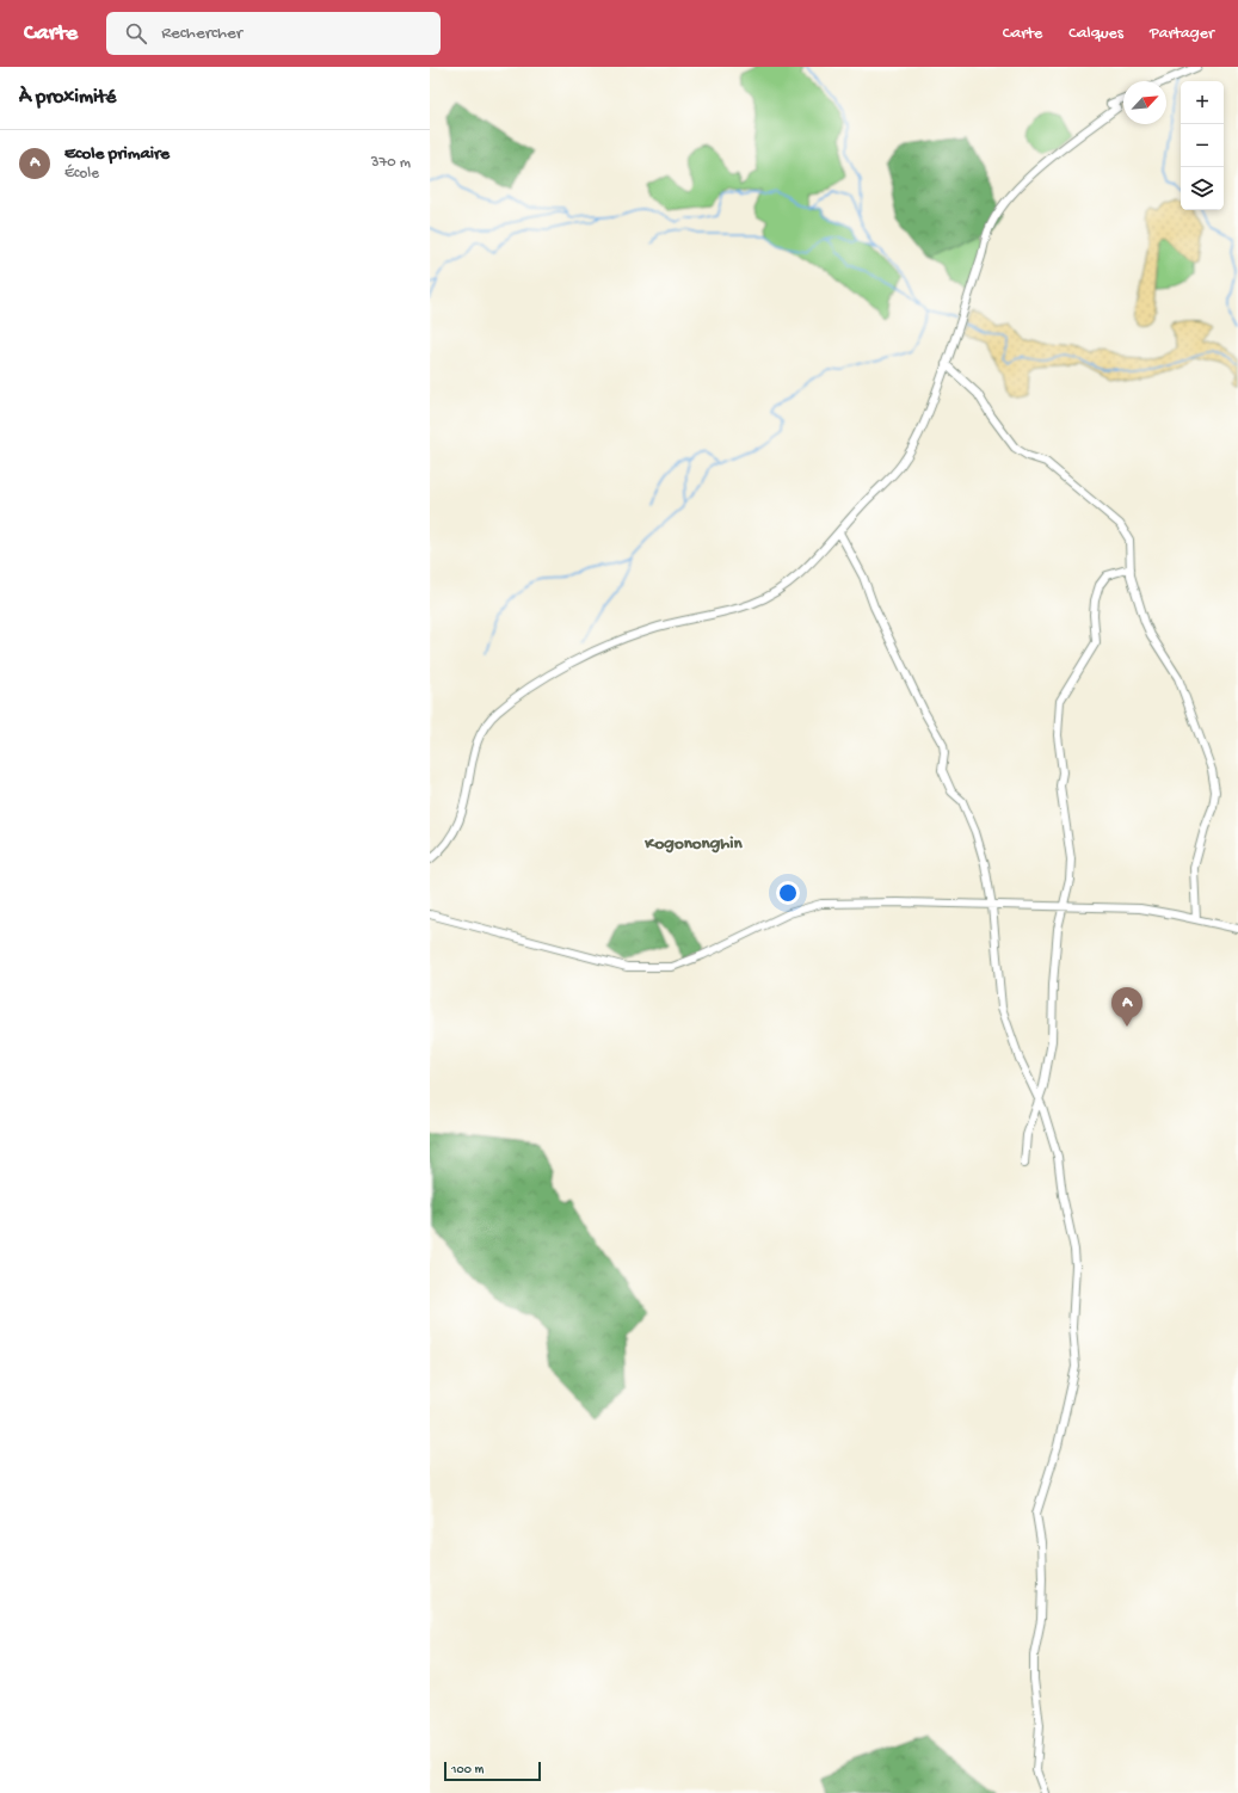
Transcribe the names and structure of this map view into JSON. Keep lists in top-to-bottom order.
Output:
{
  "districts": ["Kogononghin"],
  "scale_bar": "100 m",
  "north": "top right",
  "page": {
    "header": "Carte",
    "search": "Rechercher",
    "nav": ["Carte", "Calques", "Partager"],
    "heading": "À proximité",
    "map_buttons": ["+", "−"],
    "list": [
      {
        "mark": "A",
        "name": "Ecole primaire",
        "note": "École",
        "value": "370 m"
      }
    ],
    "pins": "A",
    "scale": "100 m"
  }
}
